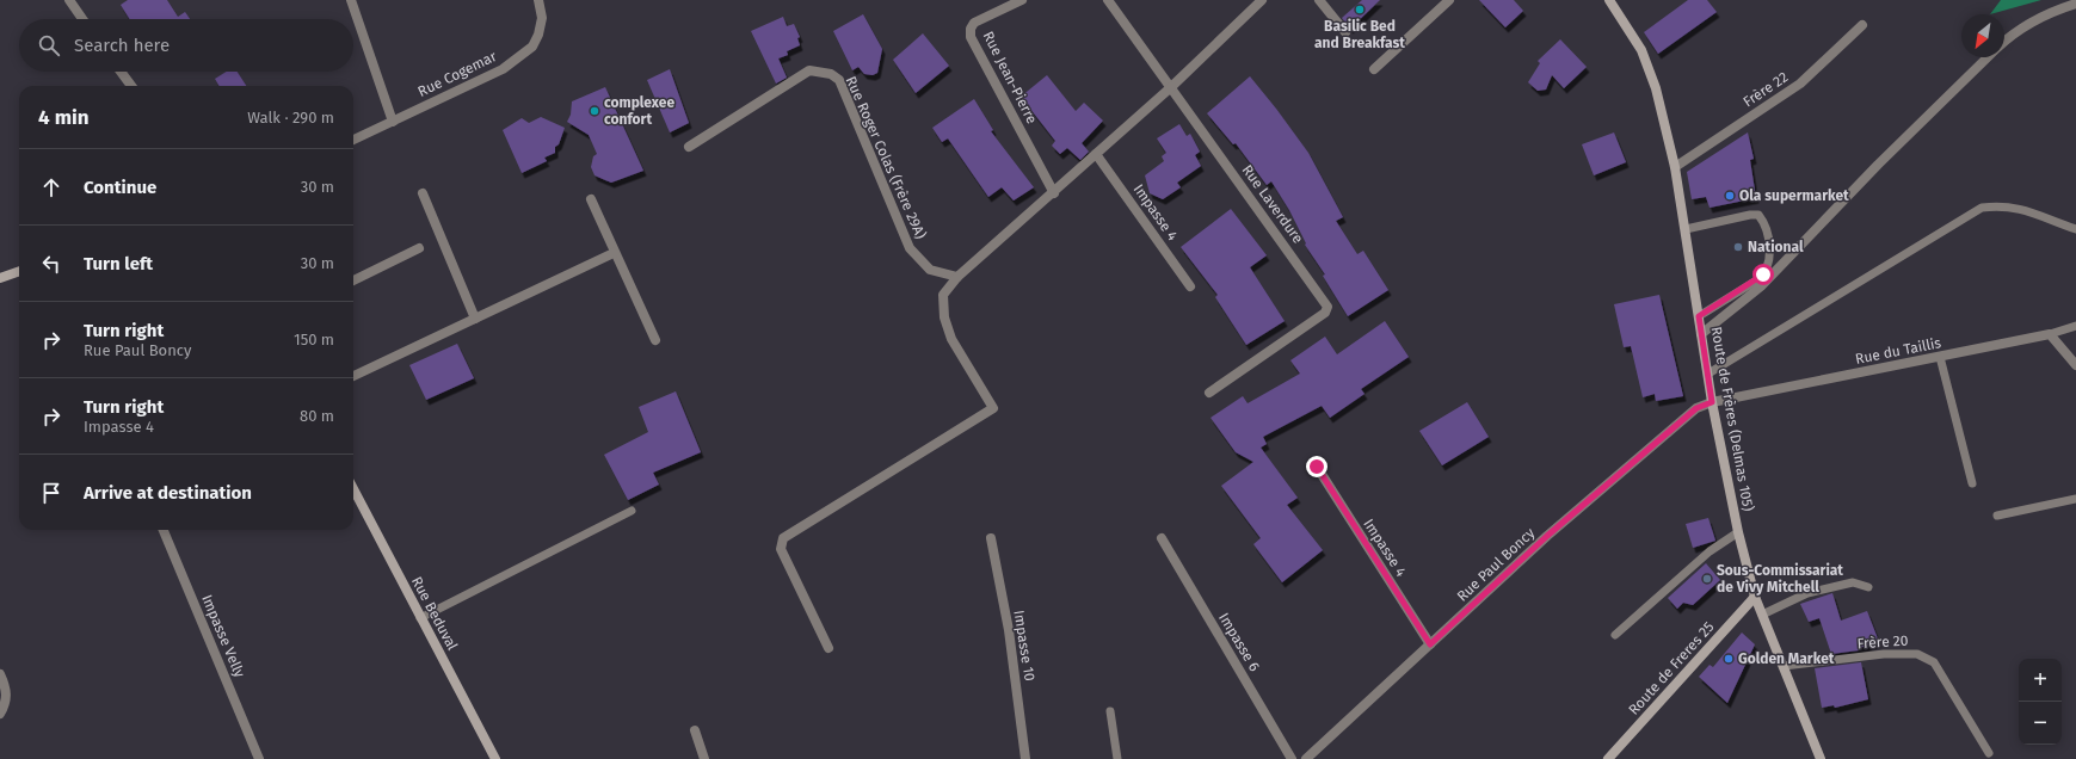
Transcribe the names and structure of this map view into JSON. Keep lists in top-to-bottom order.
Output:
{
  "streets": {
    "main road": ["Route de Frères (Delmas 105)", "Rue Beduval", "Route de Freres 25"],
    "street": [
      "Rue Cogemar",
      "Rue Jean-Pierre",
      "Frère 22",
      "Rue Roger Colas (Frère 29A)",
      "Rue Laverdure",
      "Impasse 4",
      "Rue du Taillis",
      "Rue Paul Boncy",
      "Impasse Velly",
      "Impasse 6",
      "Impasse 10"
    ],
    "lane": ["Frère 20"]
  },
  "crossings": [
    ["Frère 22", "Route de Frères (Delmas 105)"],
    ["Impasse 4", "Rue Paul Boncy"],
    ["Rue du Taillis", "Route de Frères (Delmas 105)"],
    ["Rue du Taillis", "Rue Paul Boncy"],
    ["Route de Frères (Delmas 105)", "Rue Paul Boncy"],
    ["Route de Frères (Delmas 105)", "Frère 20"],
    ["Route de Frères (Delmas 105)", "Route de Freres 25"]
  ],
  "places": [
    "Basilic Bed and Breakfast",
    "complexee confort",
    "Ola supermarket",
    "National",
    "Sous-Commissariat de Vivy Mitchell",
    "Golden Market"
  ],
  "north": "bottom left",
  "page": {
    "search": "Search here",
    "heading": ["4 min", "Walk · 290 m"],
    "list": [
      ["Continue", "30 m"],
      ["Turn left", "30 m"],
      ["Turn right", "Rue Paul Boncy", "150 m"],
      ["Turn right", "Impasse 4", "80 m"],
      "Arrive at destination"
    ],
    "map_buttons": ["+", "−"]
  }
}
